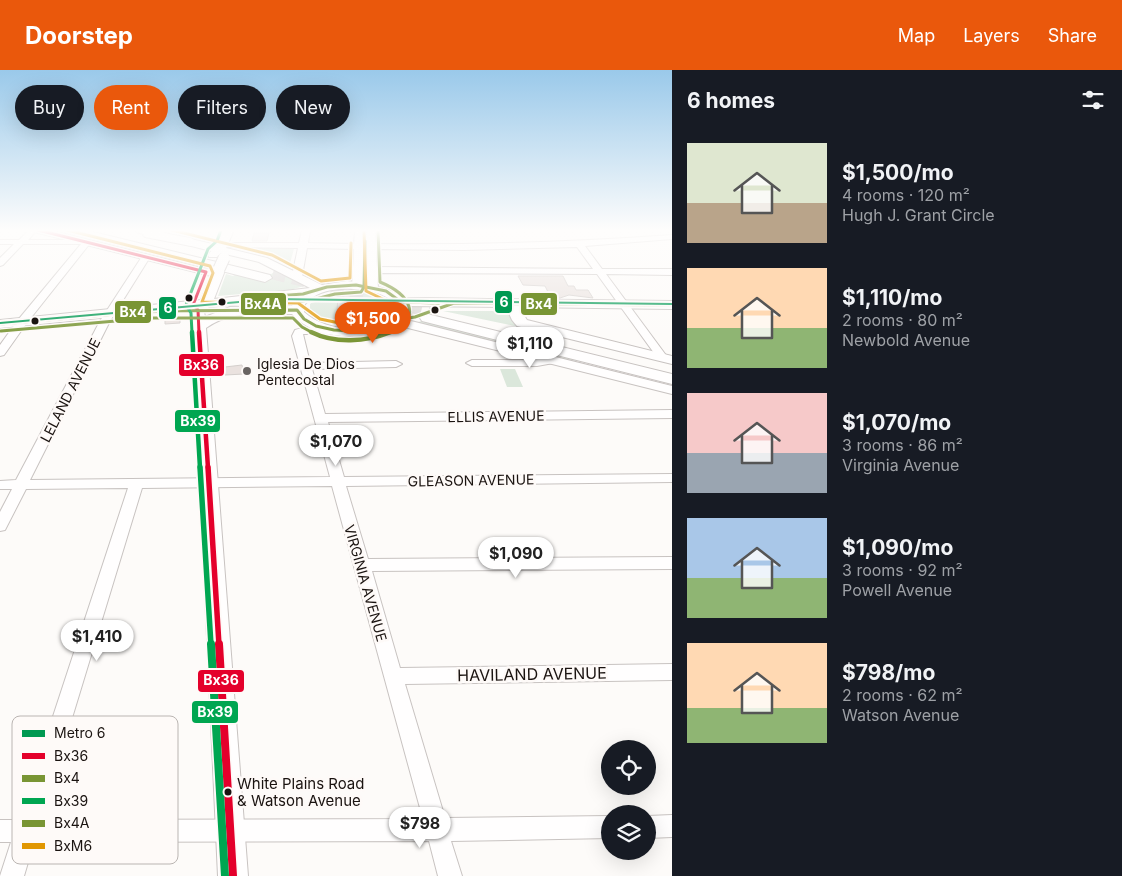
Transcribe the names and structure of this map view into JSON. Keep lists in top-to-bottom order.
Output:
{
  "streets": {
    "street": [
      "LELAND AVENUE",
      "ELLIS AVENUE",
      "GLEASON AVENUE",
      "VIRGINIA AVENUE",
      "HAVILAND AVENUE"
    ]
  },
  "crossings": [
    ["LELAND AVENUE", "GLEASON AVENUE"],
    ["ELLIS AVENUE", "VIRGINIA AVENUE"],
    ["GLEASON AVENUE", "VIRGINIA AVENUE"],
    ["VIRGINIA AVENUE", "HAVILAND AVENUE"]
  ],
  "places": ["Iglesia De Dios Pentecostal", "White Plains Road & Watson Avenue"],
  "lines": [
    "transit line Bx36",
    "transit line Bx39",
    "transit line Bx4A",
    "transit line BxM6",
    "transit line Bx4",
    "metro line 6"
  ],
  "legend": [
    "Metro 6",
    "Bx36",
    "Bx4",
    "Bx39",
    "Bx4A",
    "BxM6"
  ],
  "page": {
    "header": "Doorstep",
    "nav": ["Map", "Layers", "Share"],
    "heading": "6 homes",
    "chip": [
      "Buy",
      "Rent",
      "Filters",
      "New"
    ],
    "list": [
      {
        "name": "$1,500/mo",
        "note": "4 rooms · 120 m² · Hugh J. Grant Circle"
      },
      {
        "name": "$1,110/mo",
        "note": "2 rooms · 80 m² · Newbold Avenue"
      },
      {
        "name": "$1,070/mo",
        "note": "3 rooms · 86 m² · Virginia Avenue"
      },
      {
        "name": "$1,090/mo",
        "note": "3 rooms · 92 m² · Powell Avenue"
      },
      {
        "name": "$798/mo",
        "note": "2 rooms · 62 m² · Watson Avenue"
      }
    ],
    "price": [
      "$1,500",
      "$1,110",
      "$1,070",
      "$1,090",
      "$1,410",
      "$798"
    ]
  }
}
